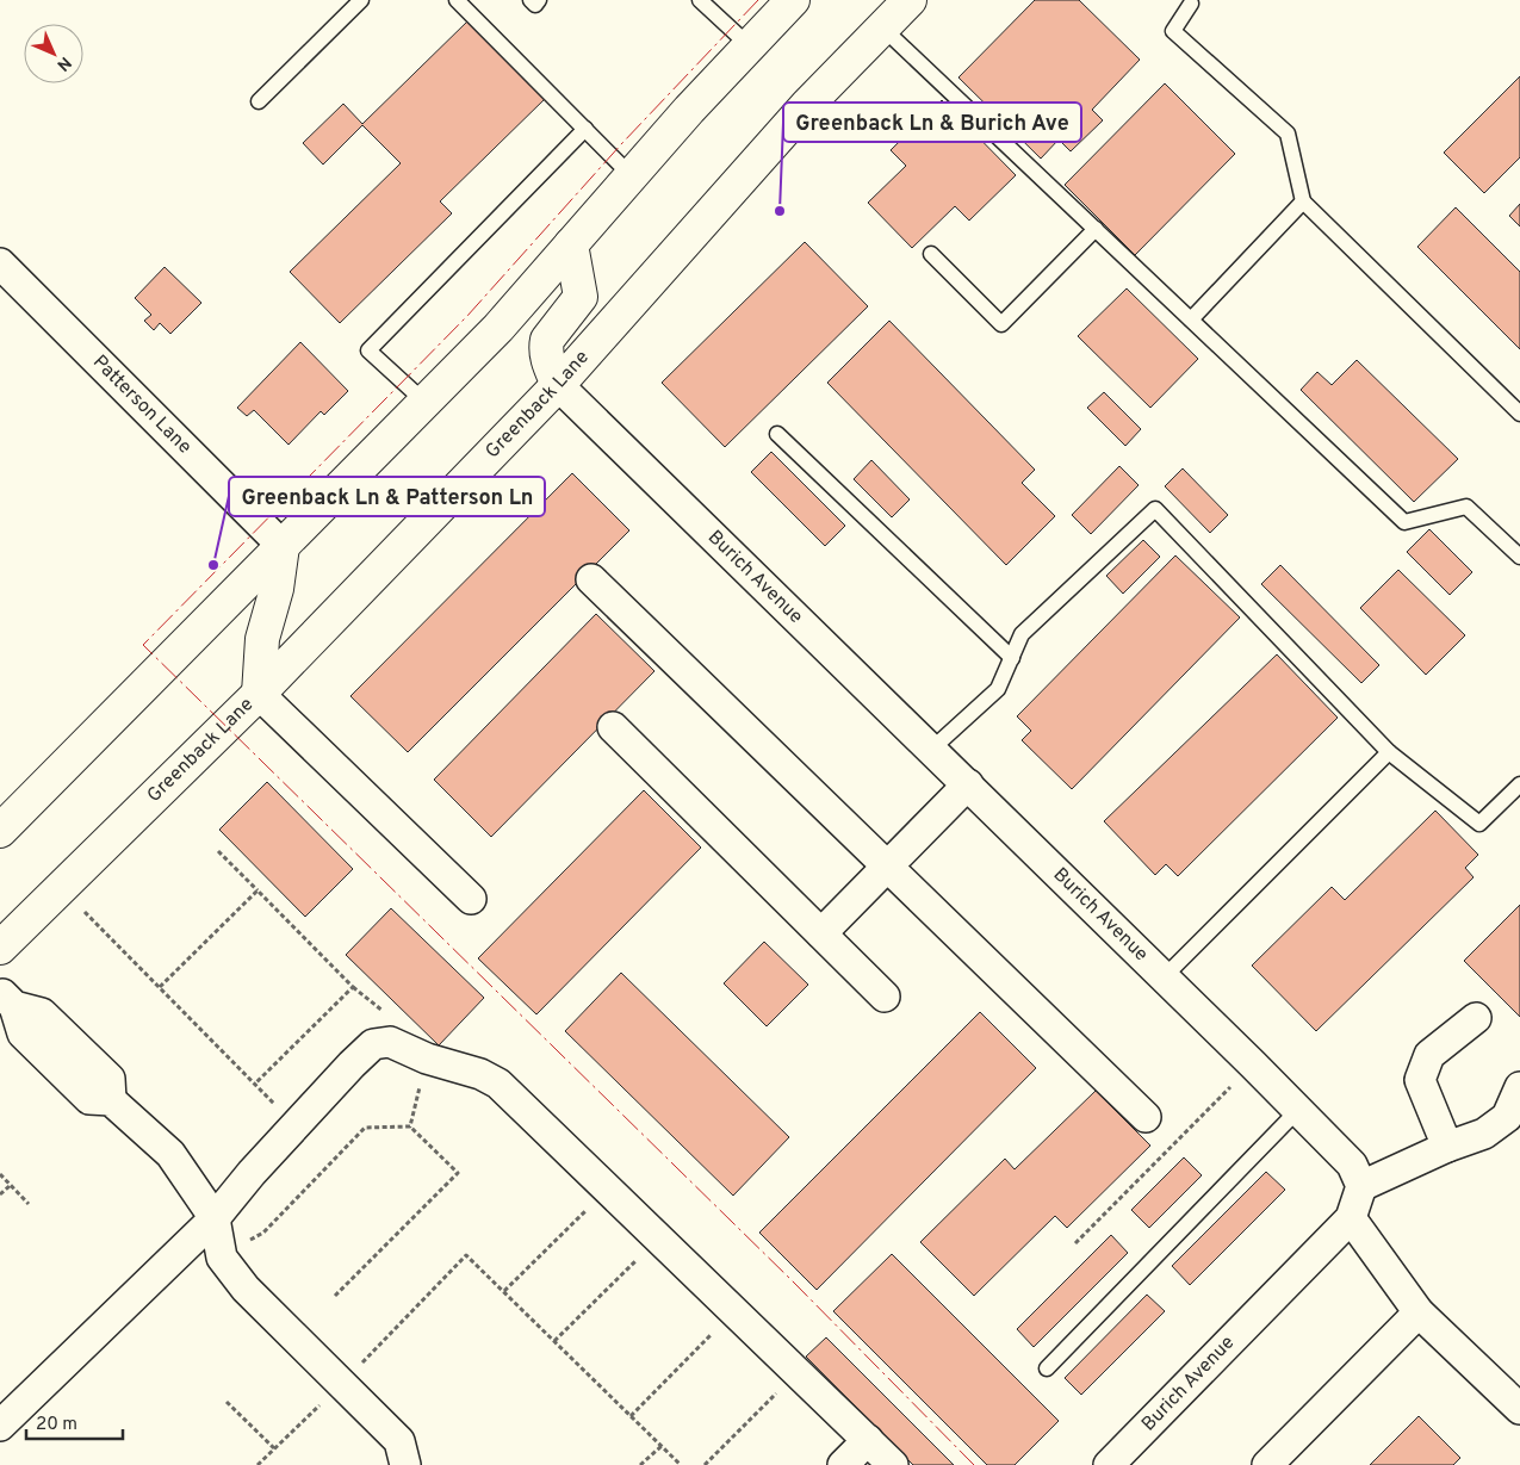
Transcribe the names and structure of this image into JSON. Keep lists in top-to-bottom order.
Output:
{
  "streets": {
    "main road": ["Greenback Lane"],
    "street": ["Patterson Lane", "Burich Avenue"]
  },
  "crossings": [
    ["Greenback Lane", "Burich Avenue"]
  ],
  "places": ["Greenback Ln & Burich Ave", "Greenback Ln & Patterson Ln"],
  "scale_bar": "20 m",
  "north": "bottom right"
}
